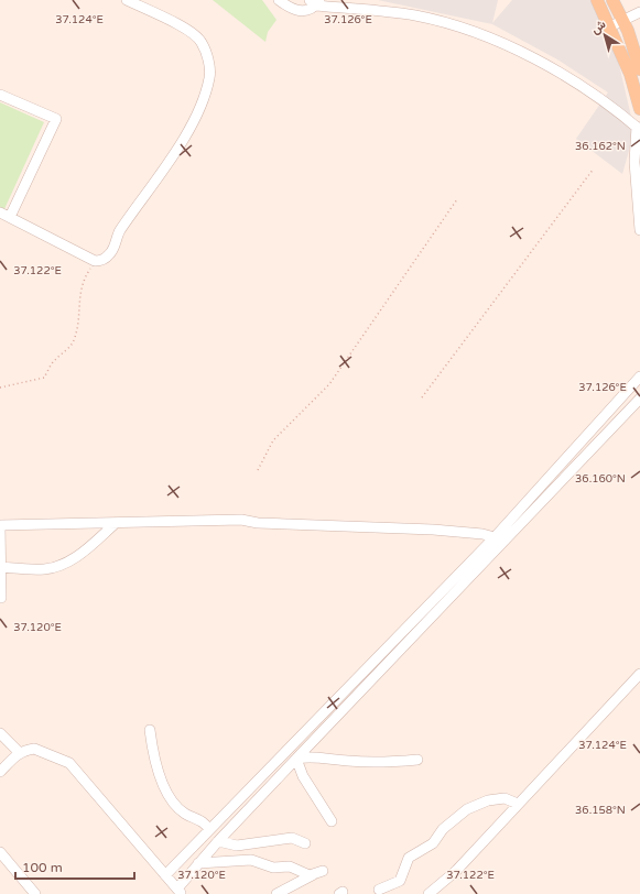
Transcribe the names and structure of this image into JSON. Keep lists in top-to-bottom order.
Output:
{
  "scale_bar": "100 m",
  "north": "top left",
  "coordinates": [
    "37.124°E",
    "37.126°E",
    "36.162°N",
    "37.122°E",
    "36.160°N",
    "37.120°E",
    "36.158°N"
  ]
}
